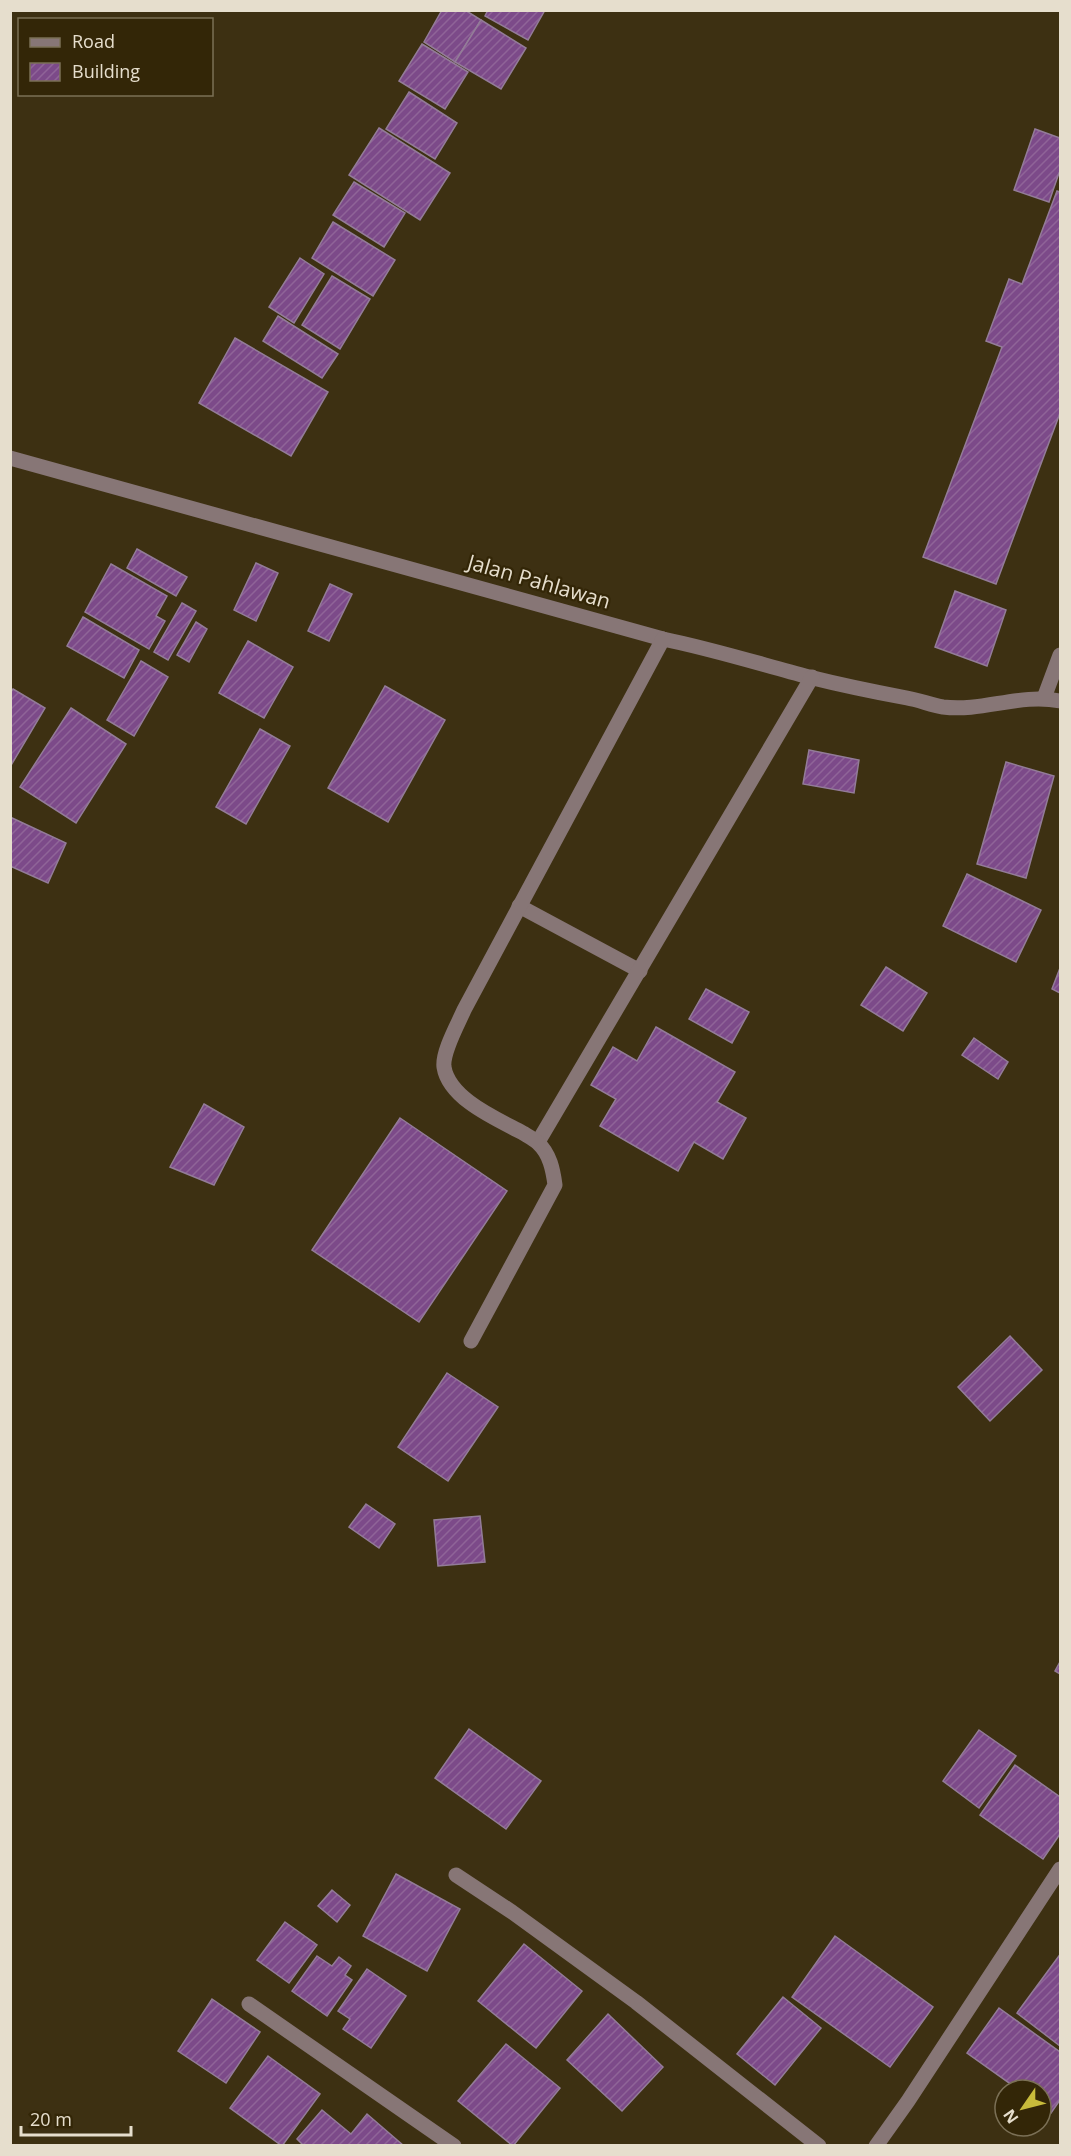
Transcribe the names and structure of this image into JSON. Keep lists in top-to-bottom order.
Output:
{
  "streets": {
    "street": ["Jalan Pahlawan"]
  },
  "legend": ["Road", "Building"],
  "scale_bar": "20 m",
  "north": "bottom left"
}
